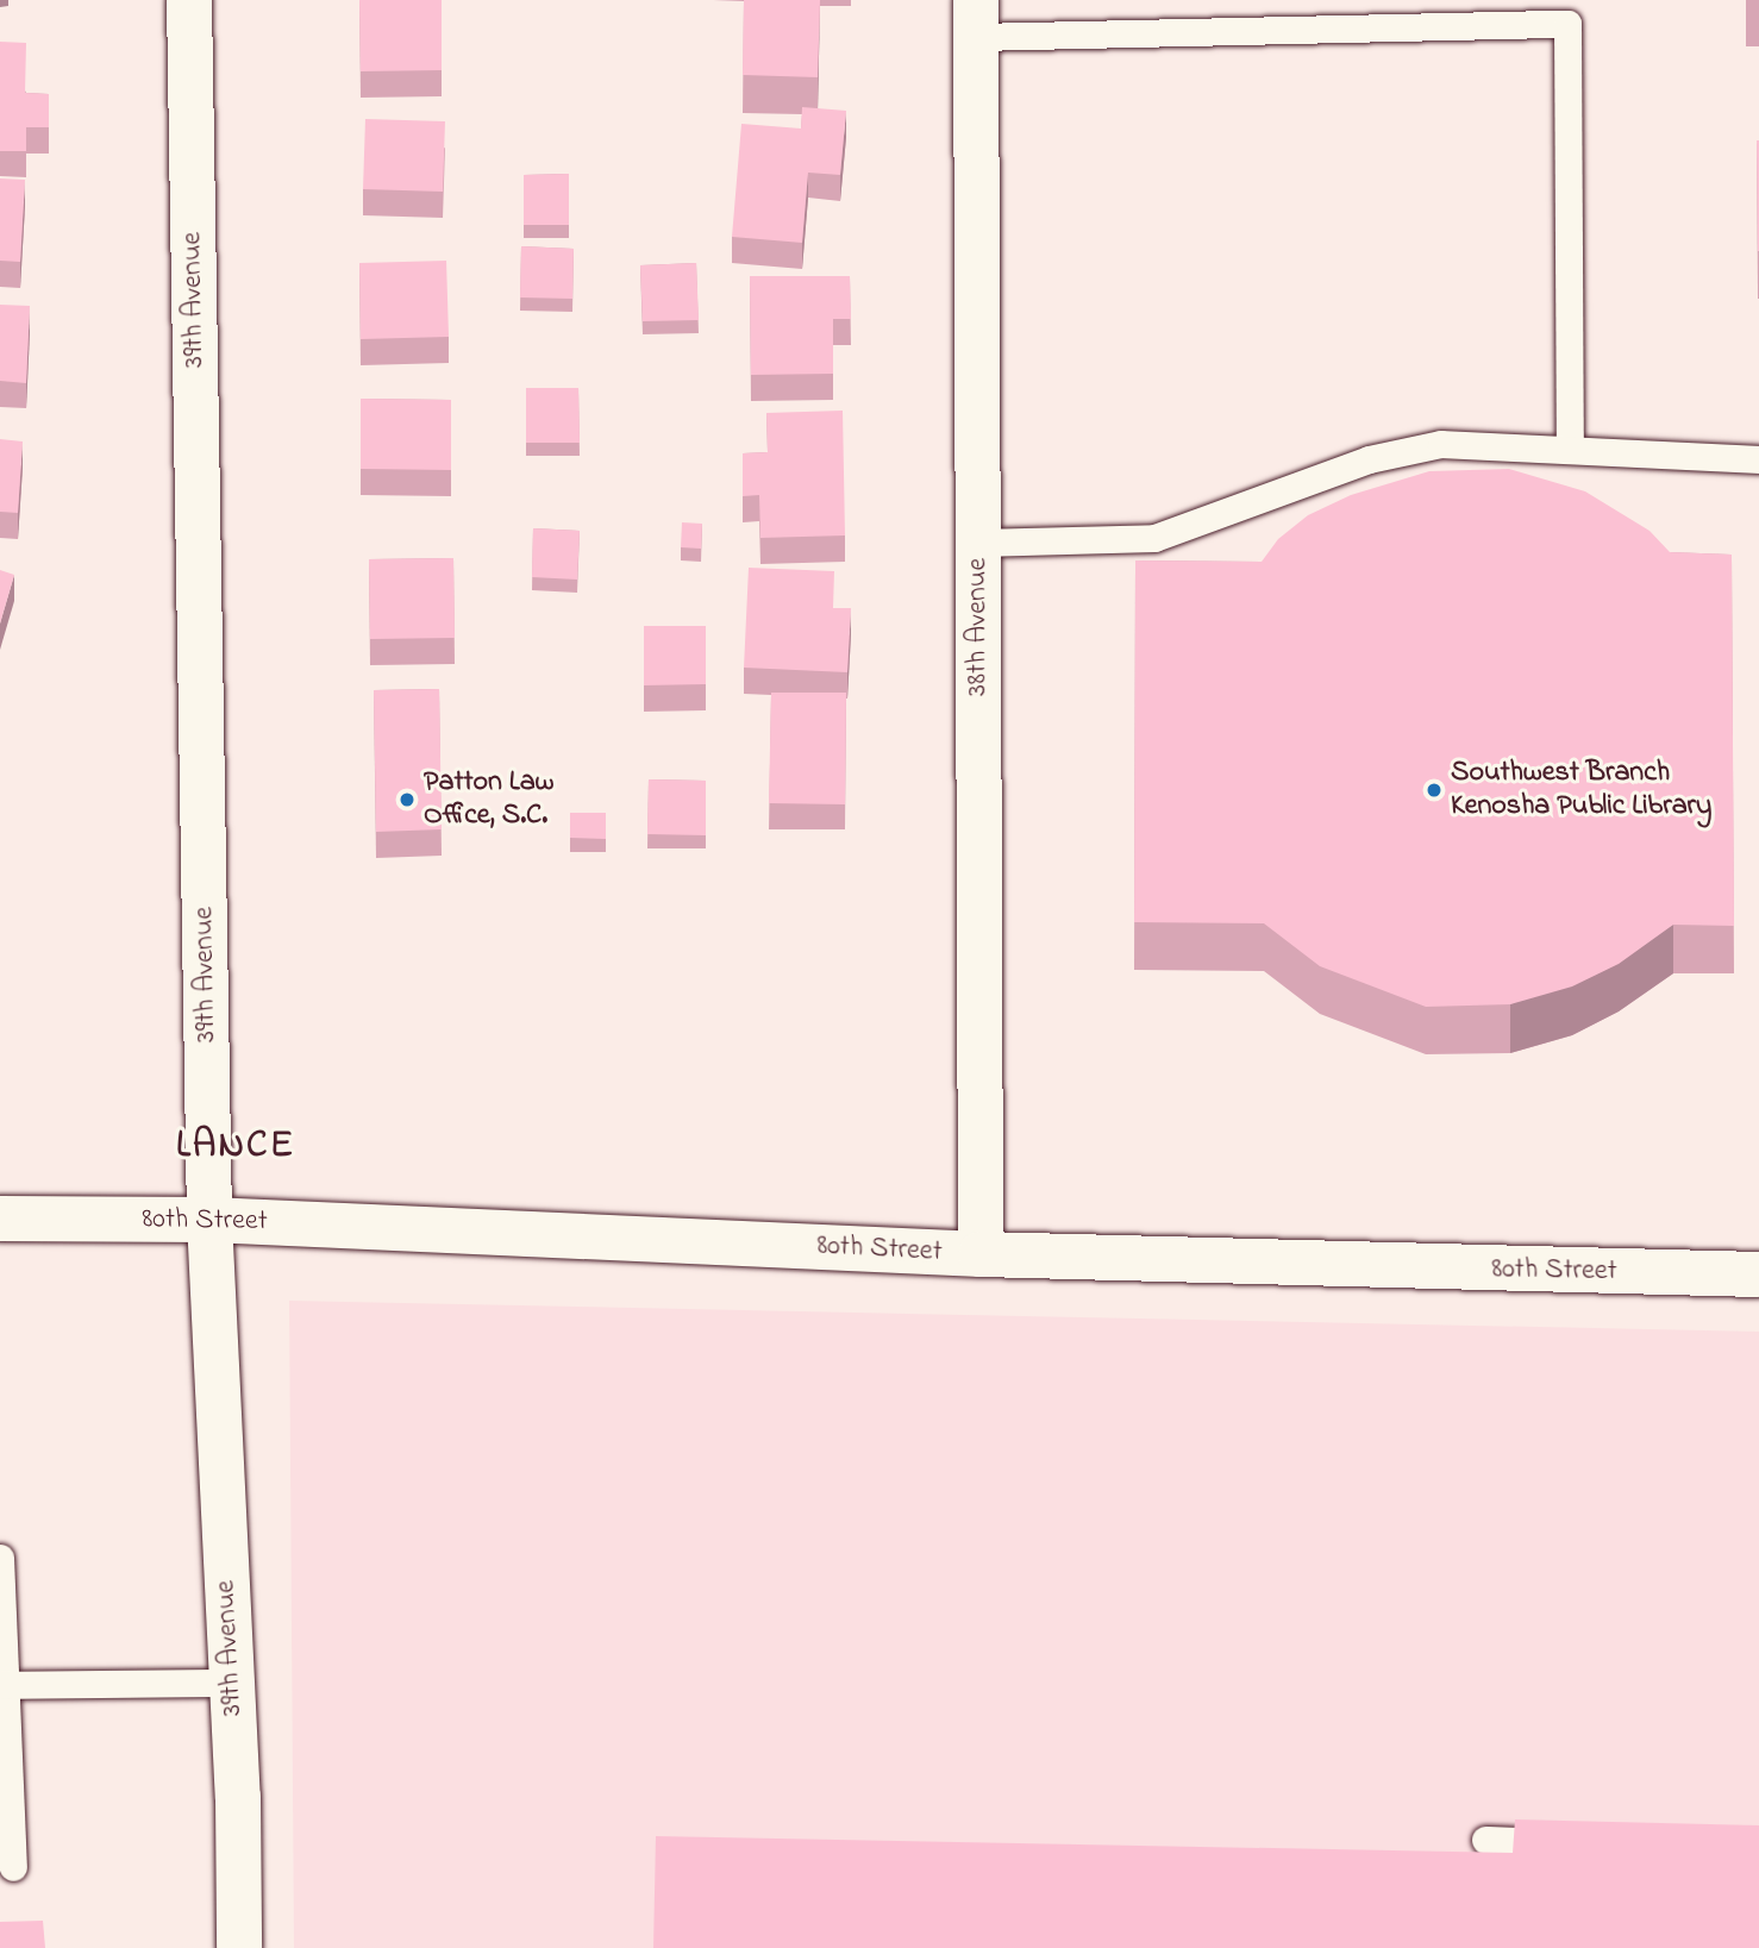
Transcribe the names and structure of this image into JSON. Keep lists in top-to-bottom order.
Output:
{
  "streets": {
    "street": ["39th Avenue", "38th Avenue", "80th Street"]
  },
  "crossings": [
    ["39th Avenue", "80th Street"],
    ["38th Avenue", "80th Street"]
  ],
  "districts": ["LANCE"],
  "places": ["Southwest Branch Kenosha Public Library", "Patton Law Office, S.C."]
}
